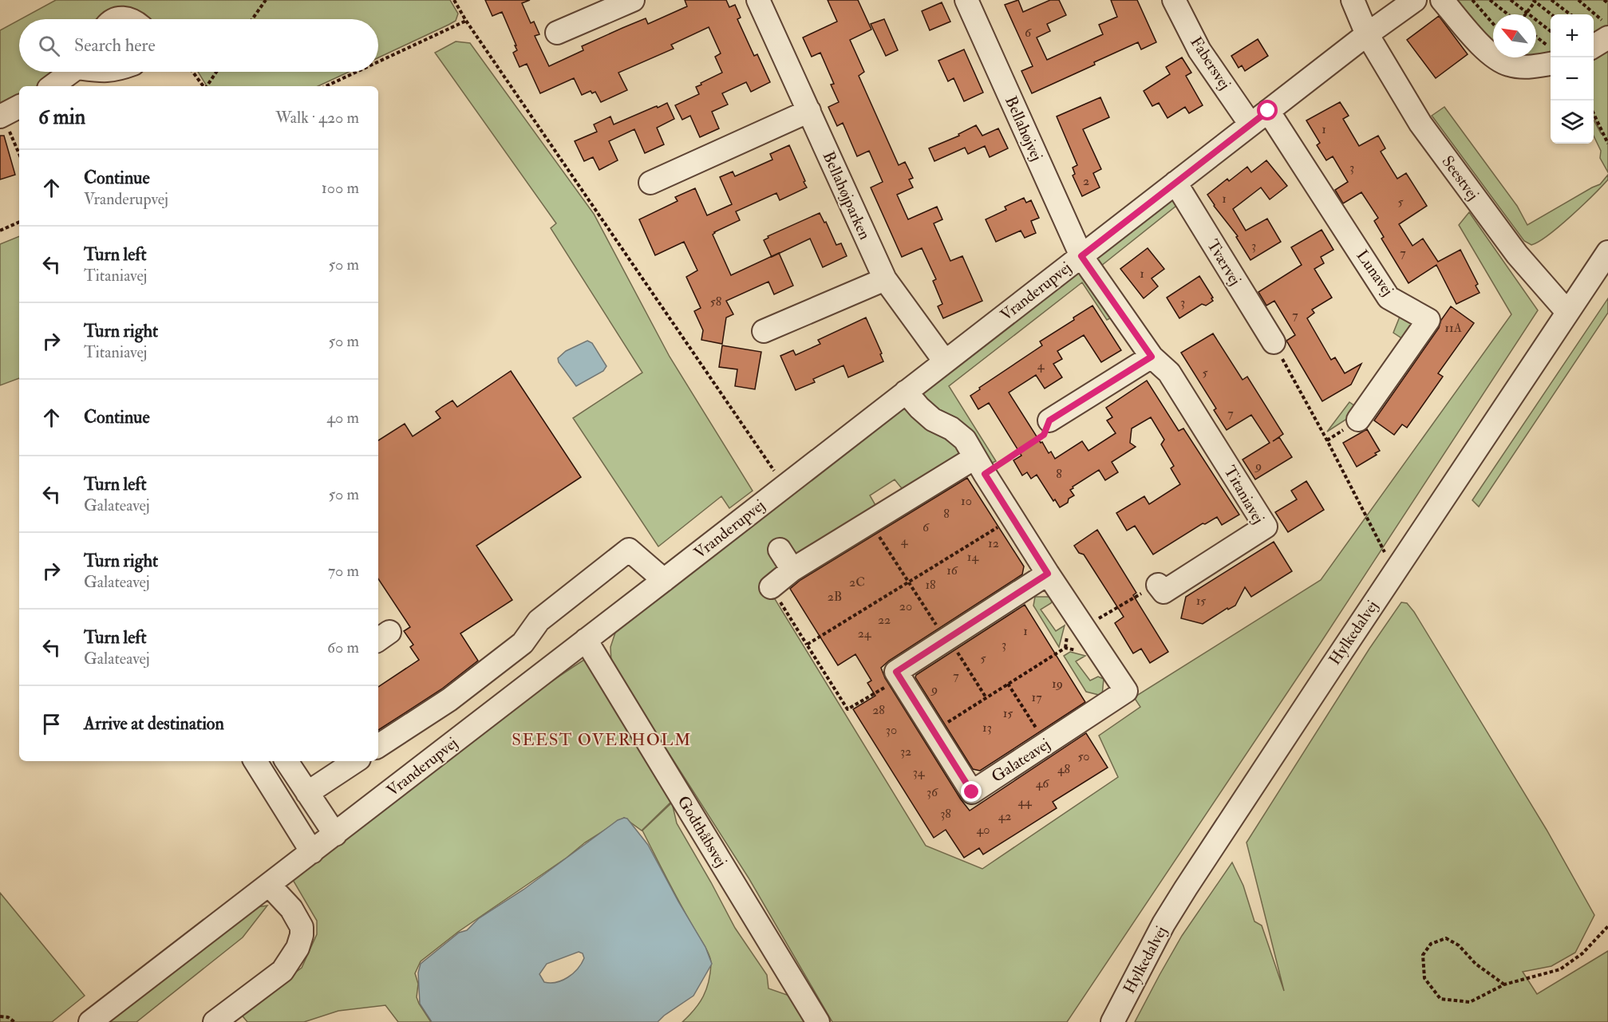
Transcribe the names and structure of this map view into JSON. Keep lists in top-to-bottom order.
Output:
{
  "streets": {
    "street": [
      "Fabersvej",
      "Bellahøjvej",
      "Seestvej",
      "Bellahøjparken",
      "Tværvej",
      "Lunavej",
      "Vranderupvej",
      "Titaniavej",
      "Hylkedalvej",
      "Galateavej",
      "Godthåbsvej"
    ]
  },
  "crossings": [
    ["Fabersvej", "Lunavej"],
    ["Fabersvej", "Vranderupvej"],
    ["Bellahøjvej", "Vranderupvej"],
    ["Bellahøjvej", "Titaniavej"],
    ["Seestvej", "Vranderupvej"],
    ["Seestvej", "Hylkedalvej"],
    ["Bellahøjparken", "Vranderupvej"],
    ["Tværvej", "Vranderupvej"],
    ["Lunavej", "Vranderupvej"],
    ["Vranderupvej", "Titaniavej"],
    ["Vranderupvej", "Galateavej"],
    ["Vranderupvej", "Godthåbsvej"]
  ],
  "districts": ["SEEST OVERHOLM"],
  "house_numbers": [
    "6",
    "1",
    "3",
    "2",
    "1",
    "5",
    "3",
    "7",
    "1",
    "58",
    "3",
    "7",
    "11A",
    "4",
    "5",
    "7",
    "9",
    "8",
    "10",
    "8",
    "6",
    "4",
    "12",
    "14",
    "16",
    "2C",
    "18",
    "2B",
    "15",
    "20",
    "22",
    "1",
    "24",
    "3",
    "5",
    "7",
    "19",
    "9",
    "17",
    "28",
    "15",
    "13",
    "30",
    "32",
    "50",
    "48",
    "34",
    "46",
    "36",
    "44",
    "38",
    "42",
    "40"
  ],
  "north": "top left",
  "page": {
    "map_buttons": ["+", "−"],
    "search": "Search here",
    "heading": ["6 min", "Walk · 420 m"],
    "list": [
      ["Continue", "Vranderupvej", "100 m"],
      ["Turn left", "Titaniavej", "50 m"],
      ["Turn right", "Titaniavej", "50 m"],
      ["Continue", "40 m"],
      ["Turn left", "Galateavej", "50 m"],
      ["Turn right", "Galateavej", "70 m"],
      ["Turn left", "Galateavej", "60 m"],
      "Arrive at destination"
    ]
  }
}
